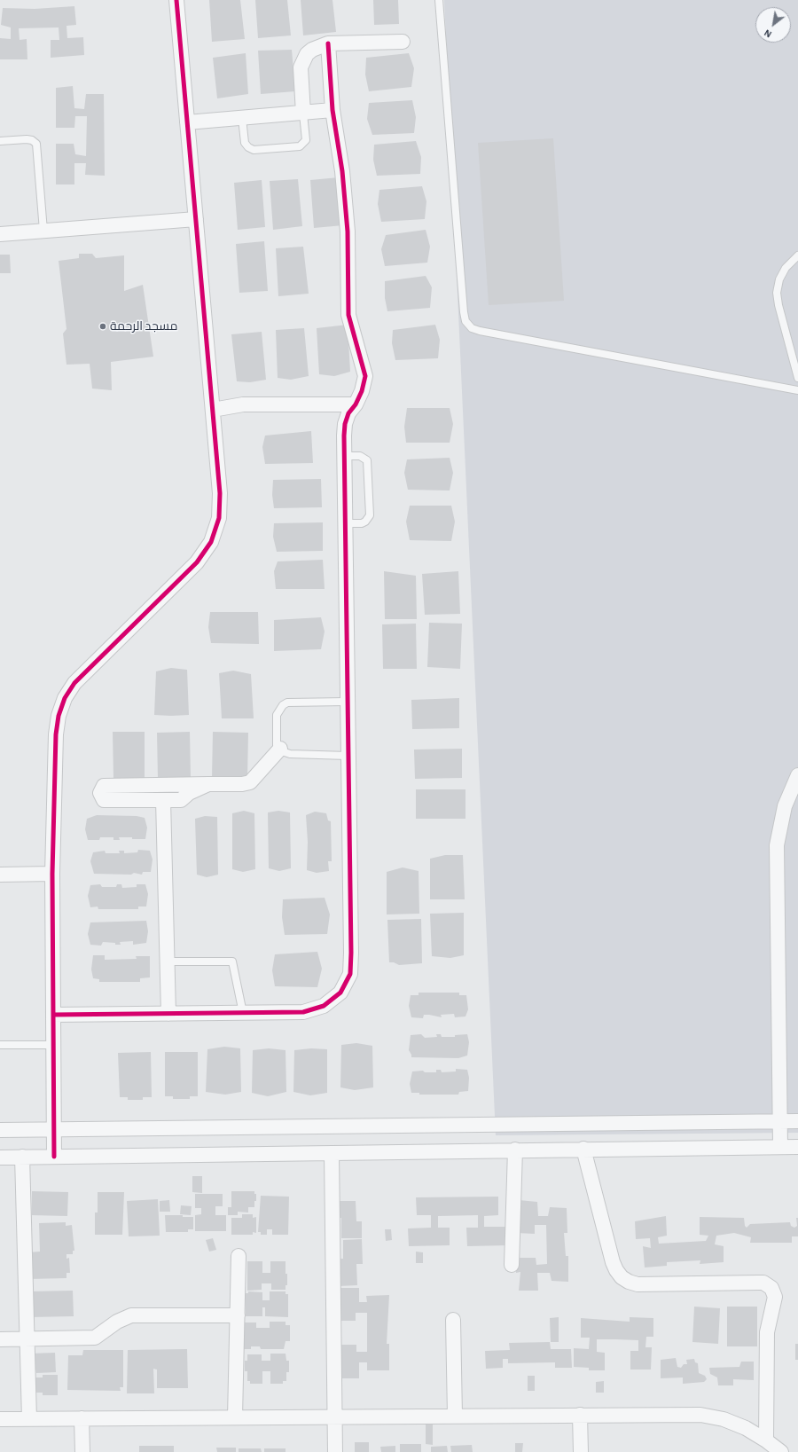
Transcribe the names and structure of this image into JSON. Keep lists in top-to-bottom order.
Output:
{
  "places": ["مسجد الرحمة"],
  "north": "bottom left"
}
